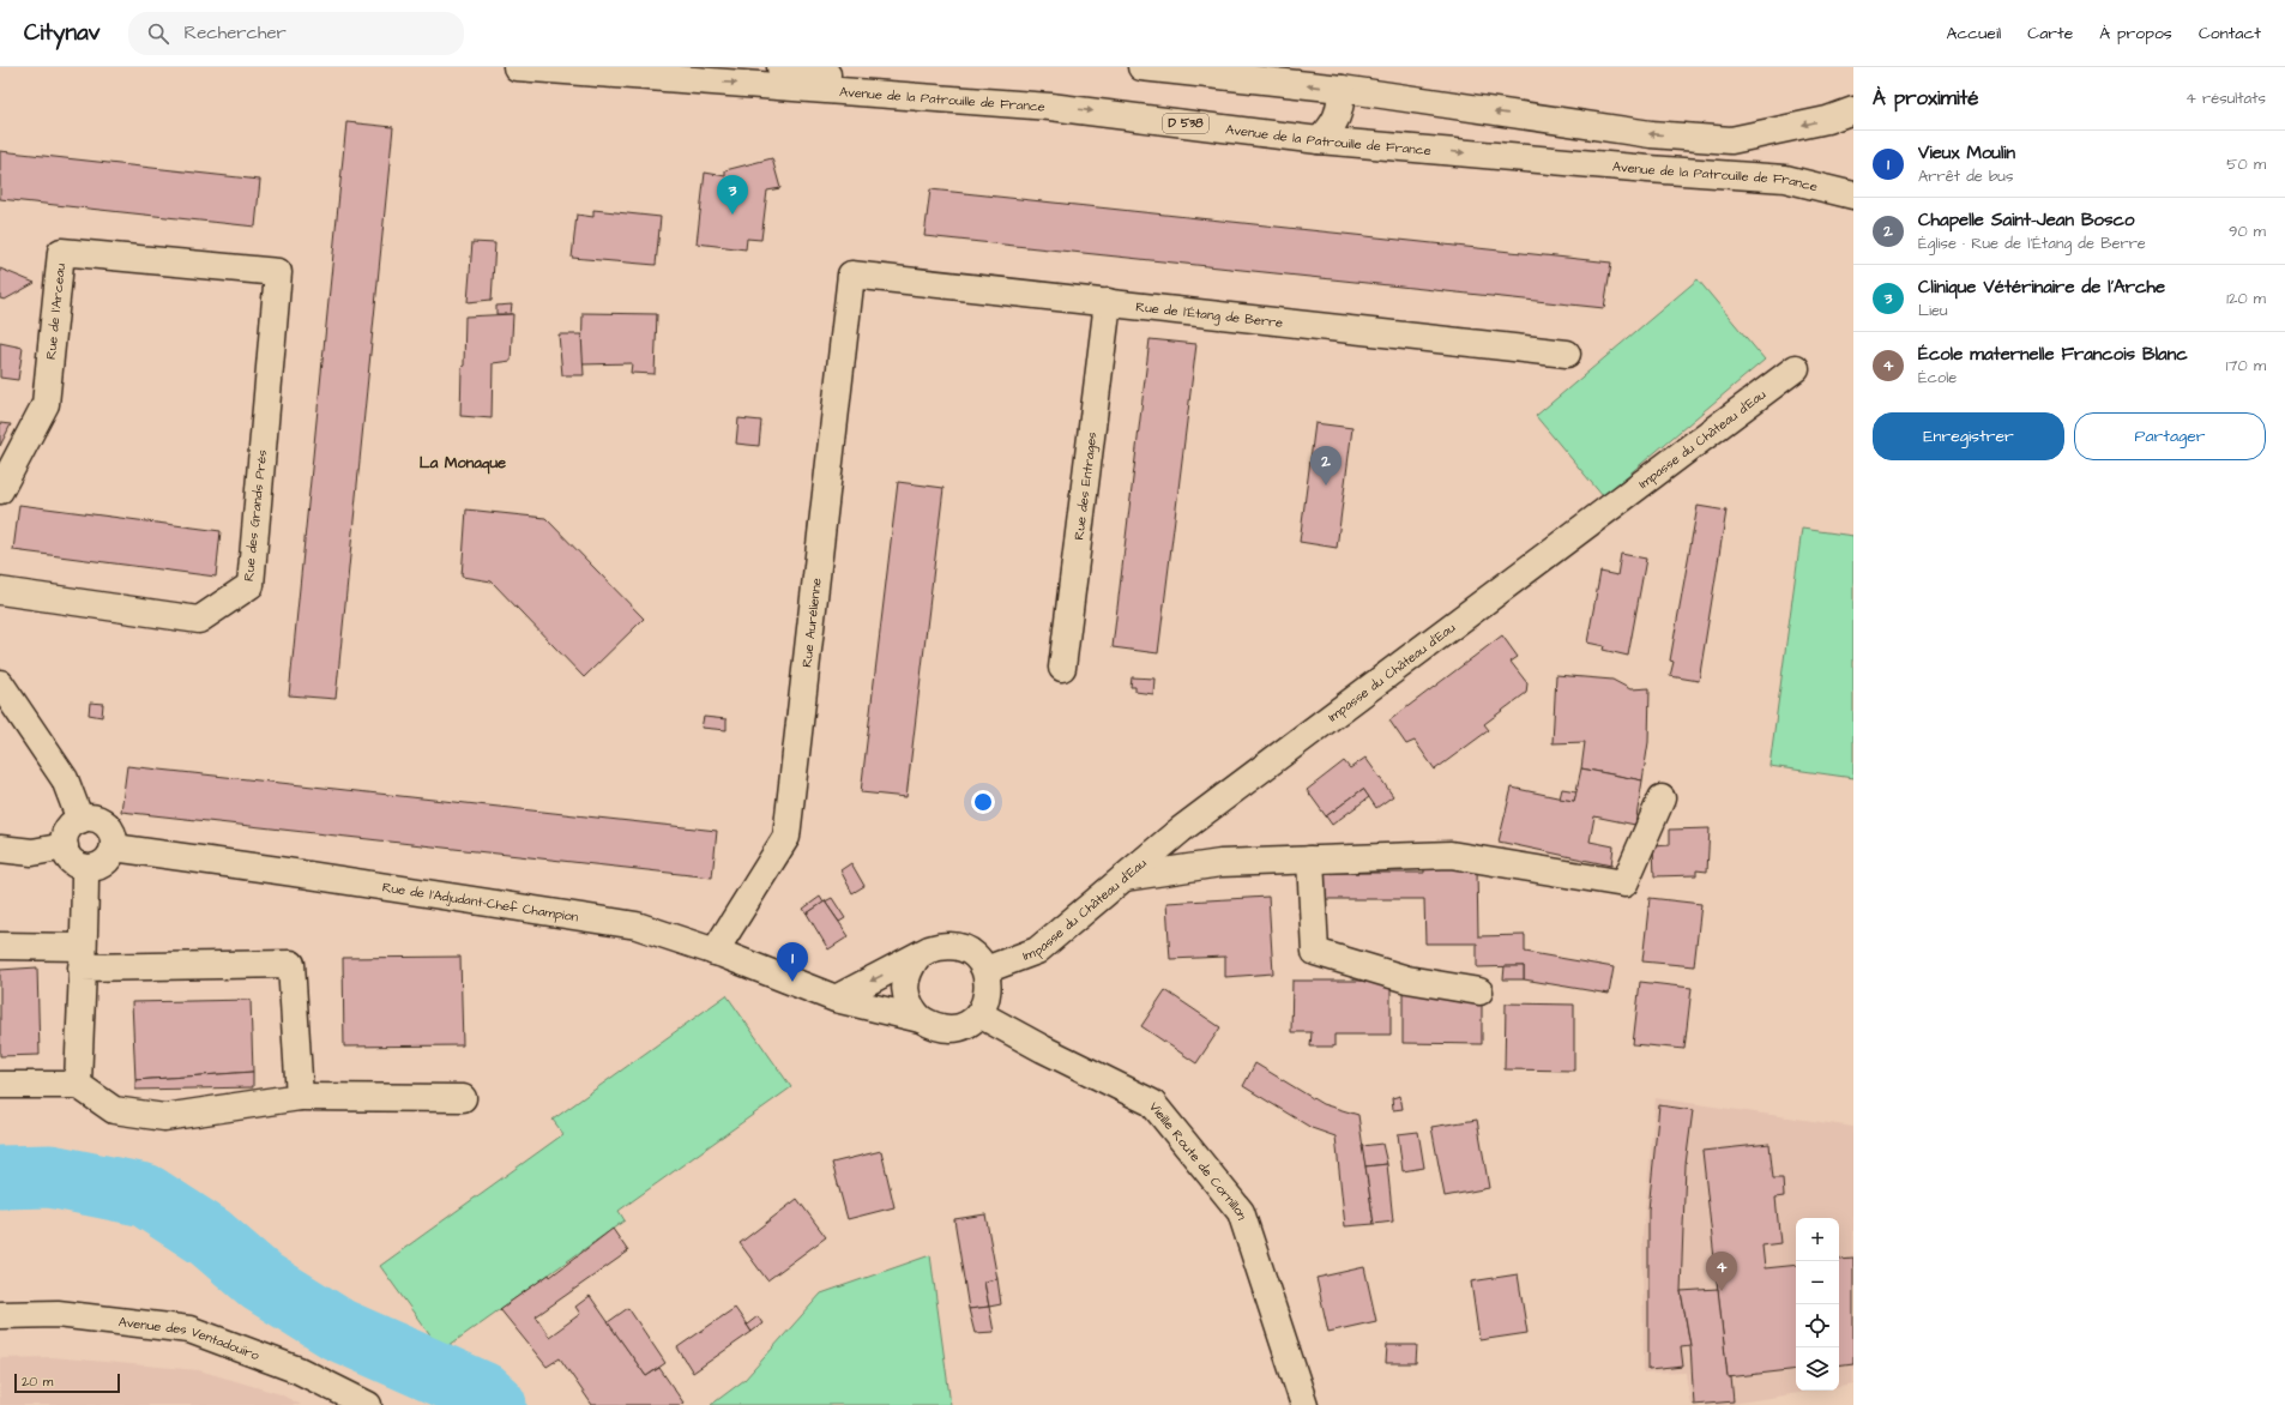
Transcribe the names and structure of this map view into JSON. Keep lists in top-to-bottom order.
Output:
{
  "streets": {
    "street": [
      "Avenue de la Patrouille de France",
      "D 538",
      "Rue de l'Arceau",
      "Rue de l'Étang de Berre",
      "Impasse du Château d'Eau",
      "Rue des Entrages",
      "Rue des Grands Prés",
      "Rue Aurélienne",
      "Rue de l'Adjudant-Chef Champion",
      "Vieille Route de Cornillon",
      "Avenue des Ventadouïro"
    ]
  },
  "crossings": [
    ["Rue de l'Arceau", "Rue des Grands Prés"],
    ["Rue de l'Étang de Berre", "Rue des Entrages"],
    ["Rue de l'Étang de Berre", "Rue Aurélienne"],
    ["Impasse du Château d'Eau", "Rue de l'Adjudant-Chef Champion"],
    ["Impasse du Château d'Eau", "Vieille Route de Cornillon"],
    ["Rue Aurélienne", "Rue de l'Adjudant-Chef Champion"],
    ["Rue de l'Adjudant-Chef Champion", "Vieille Route de Cornillon"]
  ],
  "districts": ["La Monaque"],
  "scale_bar": "20 m",
  "page": {
    "header": "Citynav",
    "search": "Rechercher",
    "nav": [
      "Accueil",
      "Carte",
      "À propos",
      "Contact"
    ],
    "heading": ["À proximité", "4 résultats"],
    "list": [
      {
        "mark": "1",
        "name": "Vieux Moulin",
        "note": "Arrêt de bus",
        "value": "50 m"
      },
      {
        "mark": "2",
        "name": "Chapelle Saint-Jean Bosco",
        "note": "Église · Rue de l'Étang de Berre",
        "value": "90 m"
      },
      {
        "mark": "3",
        "name": "Clinique Vétérinaire de l'Arche",
        "note": "Lieu",
        "value": "120 m"
      },
      {
        "mark": "4",
        "name": "École maternelle Francois Blanc",
        "note": "École",
        "value": "170 m"
      }
    ],
    "pins": [
      "3",
      "2",
      "1",
      "4"
    ],
    "buttons": ["Enregistrer", "Partager"],
    "map_buttons": ["+", "−"],
    "scale": "20 m"
  }
}
